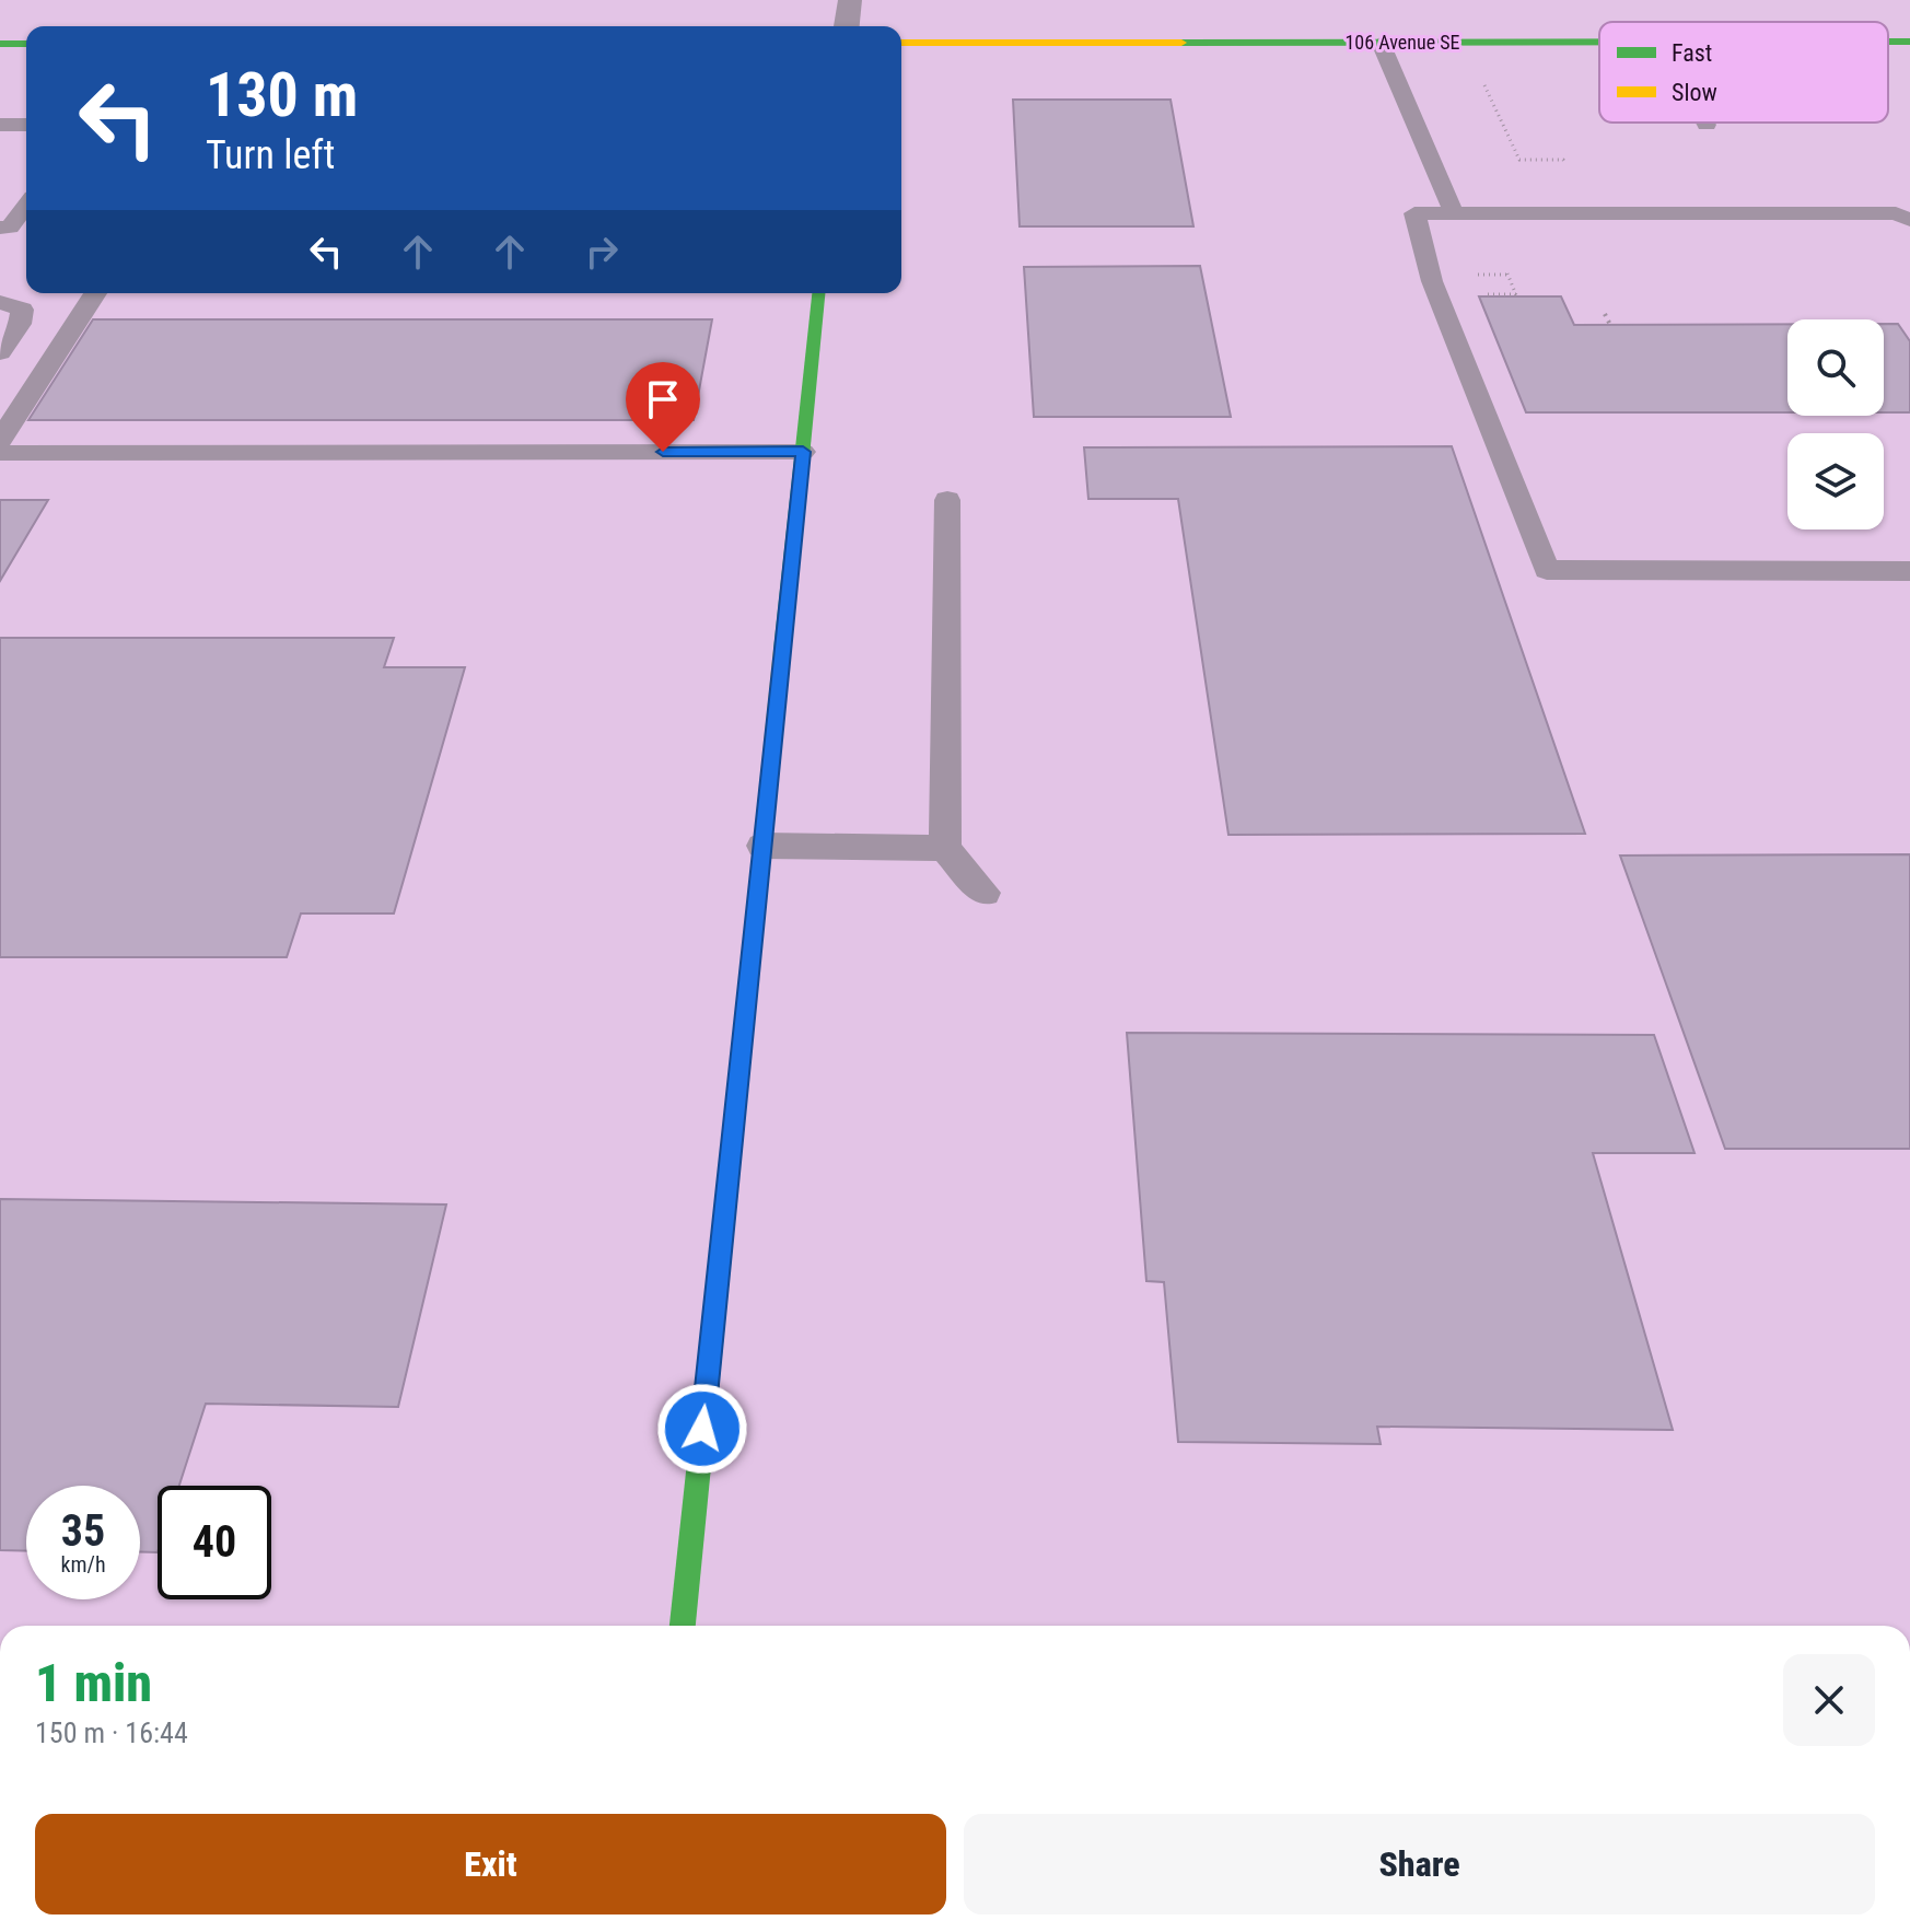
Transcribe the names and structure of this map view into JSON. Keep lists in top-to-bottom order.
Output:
{
  "streets": {
    "street": ["106 Avenue SE"]
  },
  "legend": ["Fast", "Slow"],
  "page": {
    "turn": ["130 m", "Turn left"],
    "speed": "35 km/h",
    "limit": "40",
    "heading": ["1 min", "150 m · 16:44"],
    "buttons": ["Exit", "Share"]
  }
}
